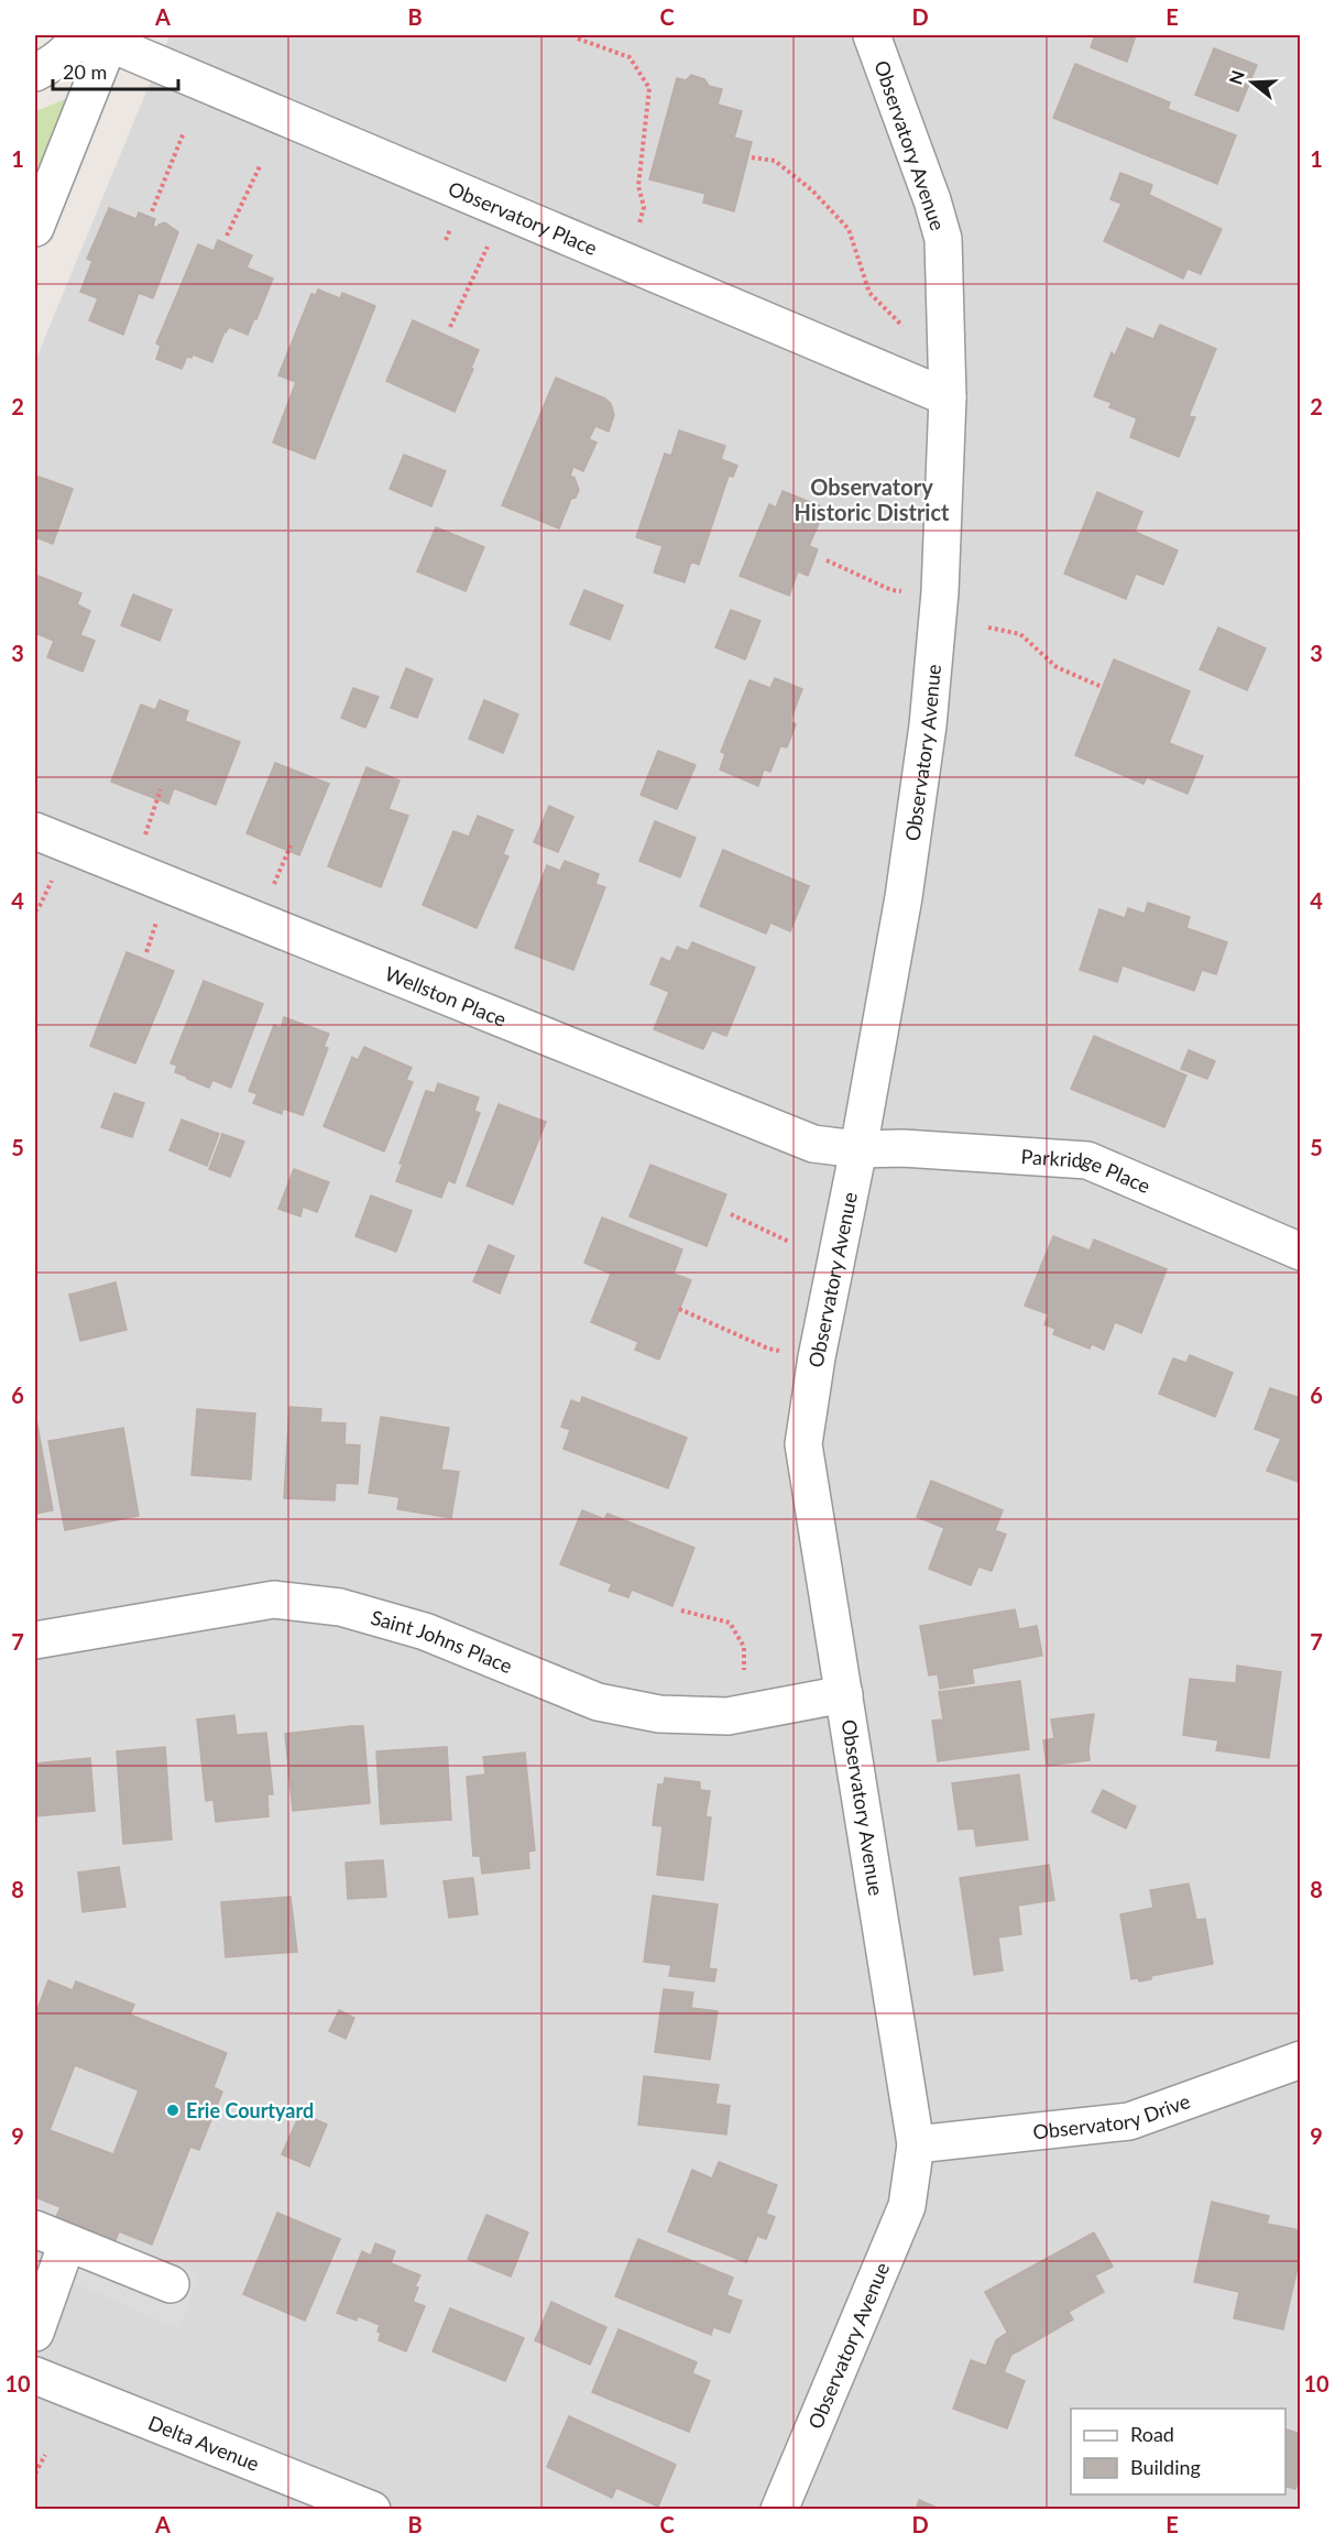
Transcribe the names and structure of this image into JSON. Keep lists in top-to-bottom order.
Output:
{
  "streets": {
    "street": [
      "Observatory Avenue",
      "Observatory Place",
      "Wellston Place",
      "Parkridge Place",
      "Saint Johns Place",
      "Observatory Drive",
      "Delta Avenue"
    ]
  },
  "crossings": [
    ["Observatory Avenue", "Observatory Place"],
    ["Observatory Avenue", "Wellston Place"],
    ["Observatory Avenue", "Parkridge Place"],
    ["Observatory Avenue", "Saint Johns Place"],
    ["Observatory Avenue", "Observatory Drive"],
    ["Wellston Place", "Parkridge Place"]
  ],
  "districts": ["Observatory Historic District"],
  "places": ["Erie Courtyard"],
  "legend": ["Road", "Building"],
  "scale_bar": "20 m",
  "north": "left",
  "grid": {
    "columns": [
      "A",
      "B",
      "C",
      "D",
      "E"
    ],
    "rows": [
      "1",
      "2",
      "3",
      "4",
      "5",
      "6",
      "7",
      "8",
      "9",
      "10"
    ]
  }
}
